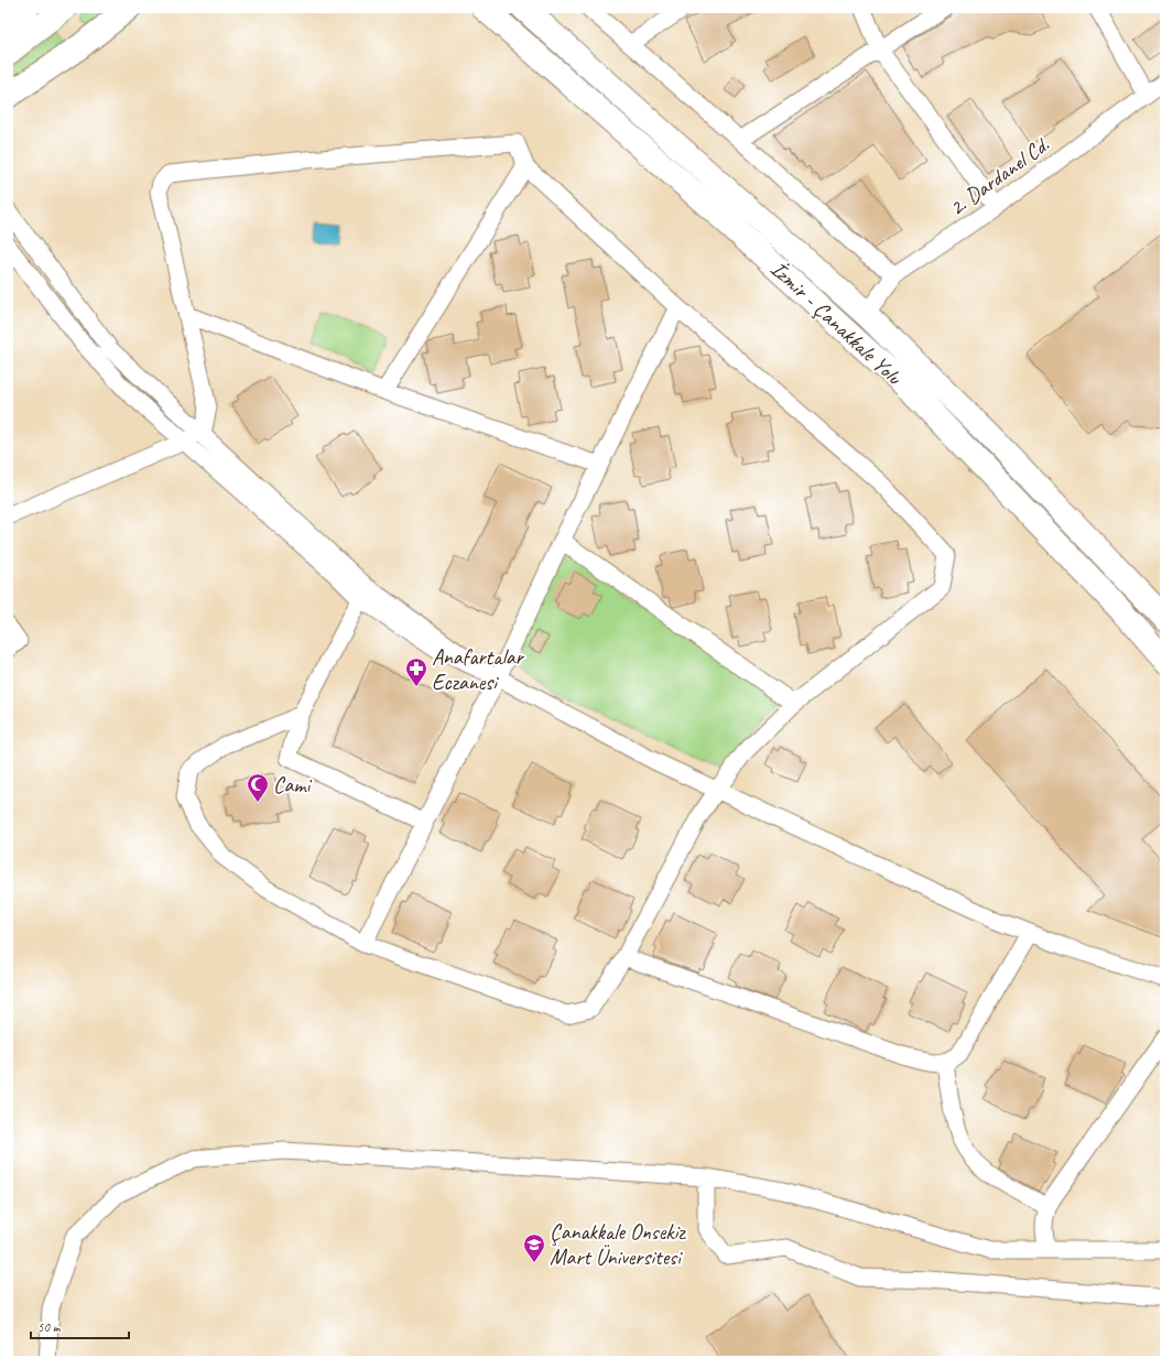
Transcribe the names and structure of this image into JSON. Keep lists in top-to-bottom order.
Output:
{
  "streets": {
    "highway": ["İzmir - Çanakkale Yolu"],
    "street": ["2. Dardanel Cd."]
  },
  "crossings": [
    ["2. Dardanel Cd.", "İzmir - Çanakkale Yolu"]
  ],
  "places": {
    "pharmacy": ["Anafartalar Eczanesi"],
    "mosque": ["Cami"],
    "school or university": ["Çanakkale Onsekiz Mart Üniversitesi"]
  },
  "scale_bar": "50 m"
}
